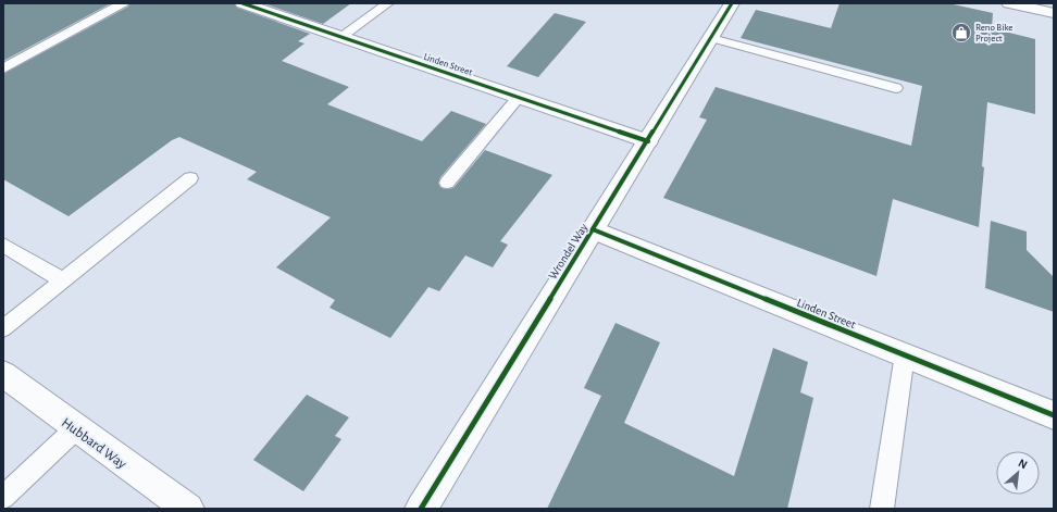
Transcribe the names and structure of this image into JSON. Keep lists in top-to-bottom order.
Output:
{
  "streets": {
    "street": ["Linden Street", "Wrondel Way", "Hubbard Way"]
  },
  "crossings": [
    ["Linden Street", "Wrondel Way"]
  ],
  "places": {
    "shop": ["Reno Bike Project"]
  },
  "north": "top right"
}
